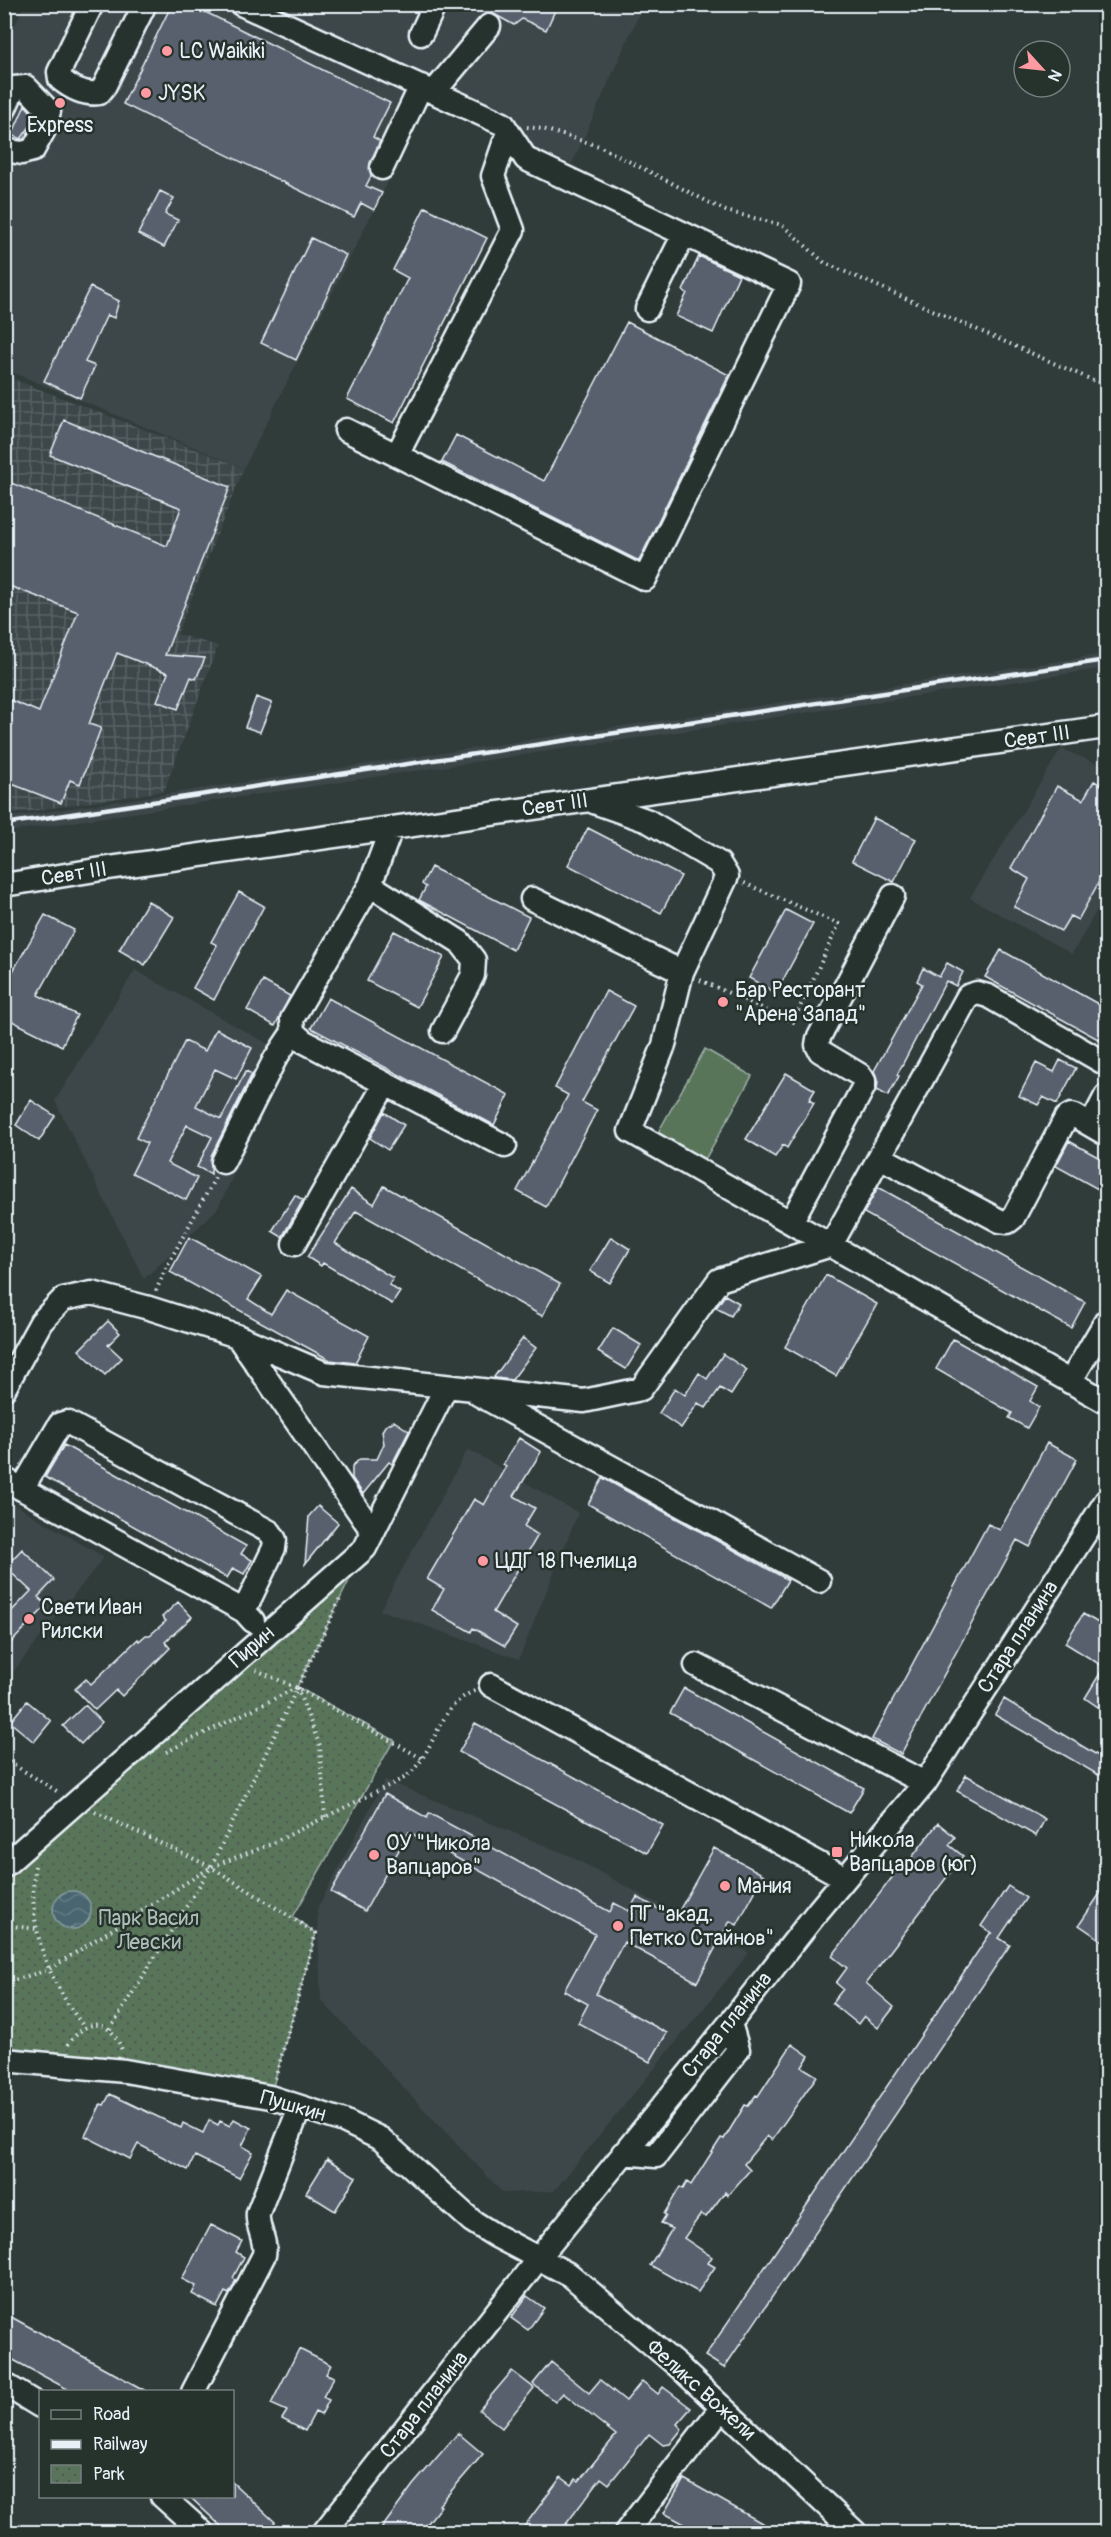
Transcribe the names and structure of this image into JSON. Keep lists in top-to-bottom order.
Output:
{
  "streets": {
    "street": [
      "Севт III",
      "Стара планина",
      "Пирин",
      "Пушкин",
      "Феликс Вожели"
    ]
  },
  "crossings": [
    ["Стара планина", "Пушкин"],
    ["Стара планина", "Феликс Вожели"],
    ["Пушкин", "Феликс Вожели"]
  ],
  "parks": ["Парк Васил Левски"],
  "places": {
    "other": [
      "LC Waikiki",
      "JYSK",
      "Express",
      "Бар Ресторант \"Арена Запад\"",
      "ЦДГ 18 Пчелица",
      "Свети Иван Рилски",
      "ОУ \"Никола Вапцаров\"",
      "Мания",
      "ПГ \"акад. Петко Стайнов\""
    ],
    "transit": ["Никола Вапцаров (юг)"]
  },
  "legend": ["Road", "Railway", "Park"],
  "north": "bottom right"
}
